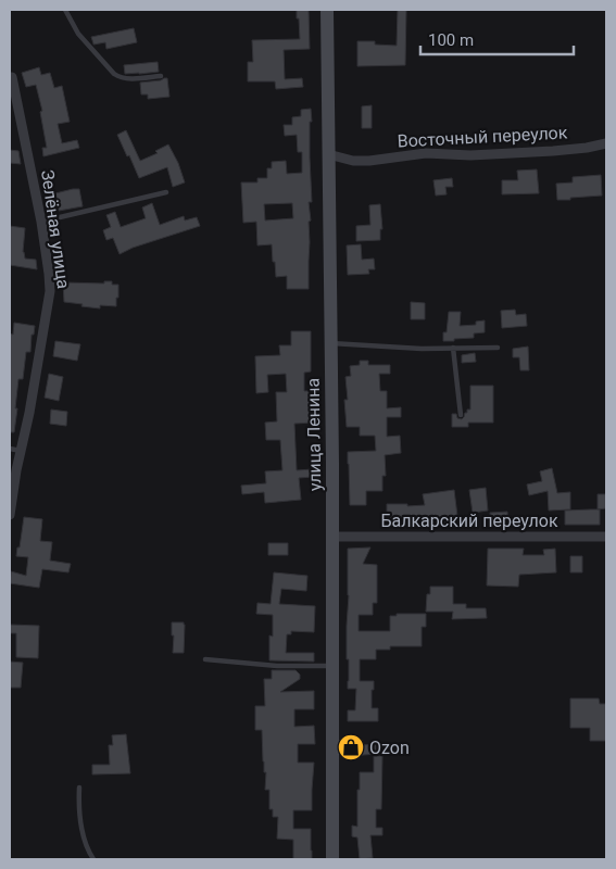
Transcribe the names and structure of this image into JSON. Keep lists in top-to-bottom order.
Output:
{
  "streets": {
    "street": [
      "Восточный переулок",
      "Зелёная улица",
      "улица Ленина",
      "Балкарский переулок"
    ]
  },
  "crossings": [
    ["Восточный переулок", "улица Ленина"],
    ["улица Ленина", "Балкарский переулок"]
  ],
  "places": {
    "shop": ["Ozon"]
  },
  "scale_bar": "100 m"
}
